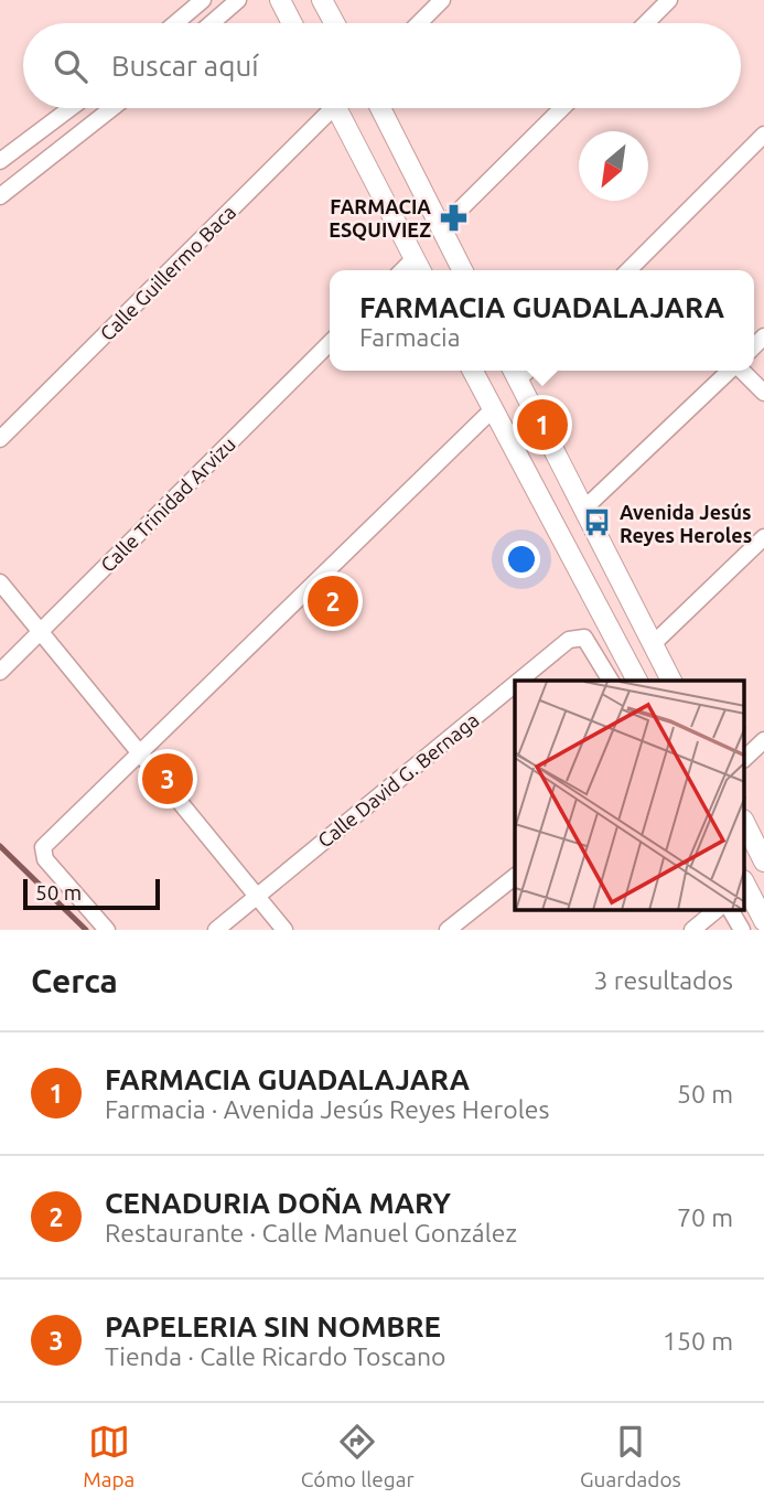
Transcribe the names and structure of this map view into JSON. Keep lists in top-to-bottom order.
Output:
{
  "streets": {
    "street": ["Calle Guillermo Baca", "Calle Trinidad Arvizu", "Calle David G. Bernaga"]
  },
  "places": {
    "pharmacy": ["FARMACIA ESQUIVIEZ"],
    "bus stop": ["Avenida Jesús Reyes Heroles"]
  },
  "scale_bar": "50 m",
  "north": "bottom left",
  "page": {
    "search": "Buscar aquí",
    "popup": ["FARMACIA GUADALAJARA", "Farmacia"],
    "pins": ["1", "2", "3"],
    "scale": "50 m",
    "heading": ["Cerca", "3 resultados"],
    "list": [
      {
        "mark": "1",
        "name": "FARMACIA GUADALAJARA",
        "note": "Farmacia · Avenida Jesús Reyes Heroles",
        "value": "50 m"
      },
      {
        "mark": "2",
        "name": "CENADURIA DOÑA MARY",
        "note": "Restaurante · Calle Manuel González",
        "value": "70 m"
      },
      {
        "mark": "3",
        "name": "PAPELERIA SIN NOMBRE",
        "note": "Tienda · Calle Ricardo Toscano",
        "value": "150 m"
      }
    ],
    "nav": ["Mapa", "Cómo llegar", "Guardados"]
  }
}
